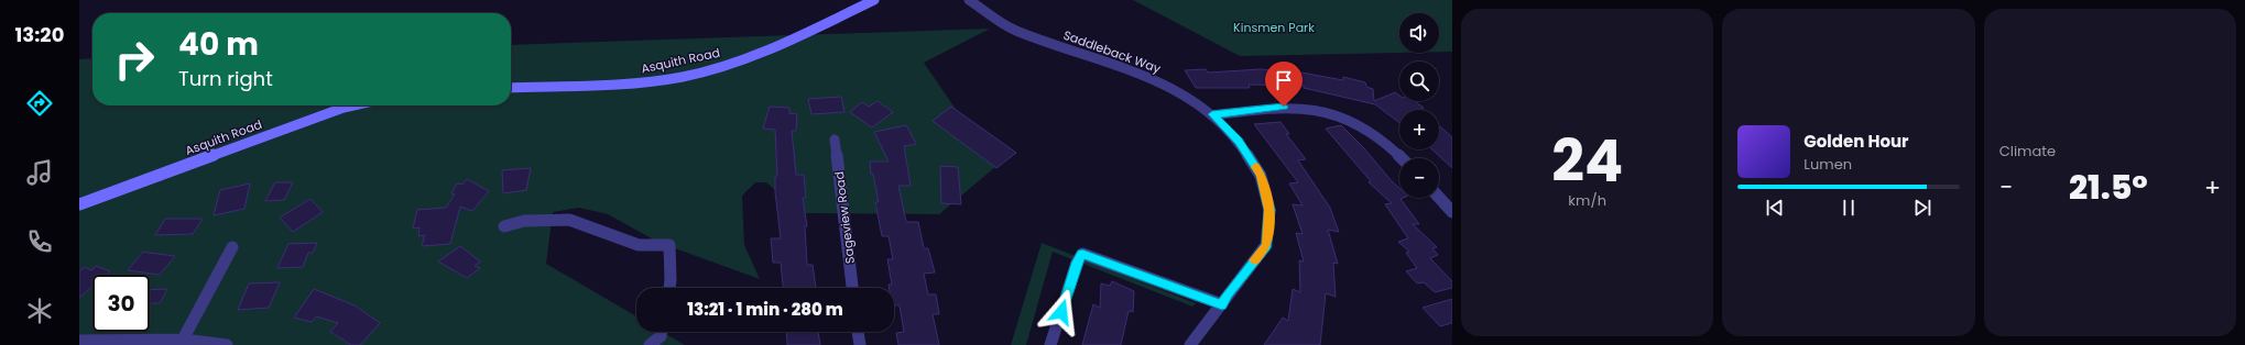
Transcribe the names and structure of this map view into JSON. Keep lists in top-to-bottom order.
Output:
{
  "streets": {
    "street": ["Saddleback Way", "Asquith Road", "Sageview Road"]
  },
  "parks": ["Kinsmen Park"],
  "page": {
    "tabs": "13:20",
    "tile": [
      ["24", "km/h"],
      "Climate"
    ],
    "map_buttons": ["+", "−"],
    "turn": ["40 m", "Turn right"],
    "song": ["Golden Hour", "Lumen"],
    "heat": ["−", "21.5°", "+"],
    "limit": "30",
    "trip": "13:21 · 1 min · 280 m"
  }
}
